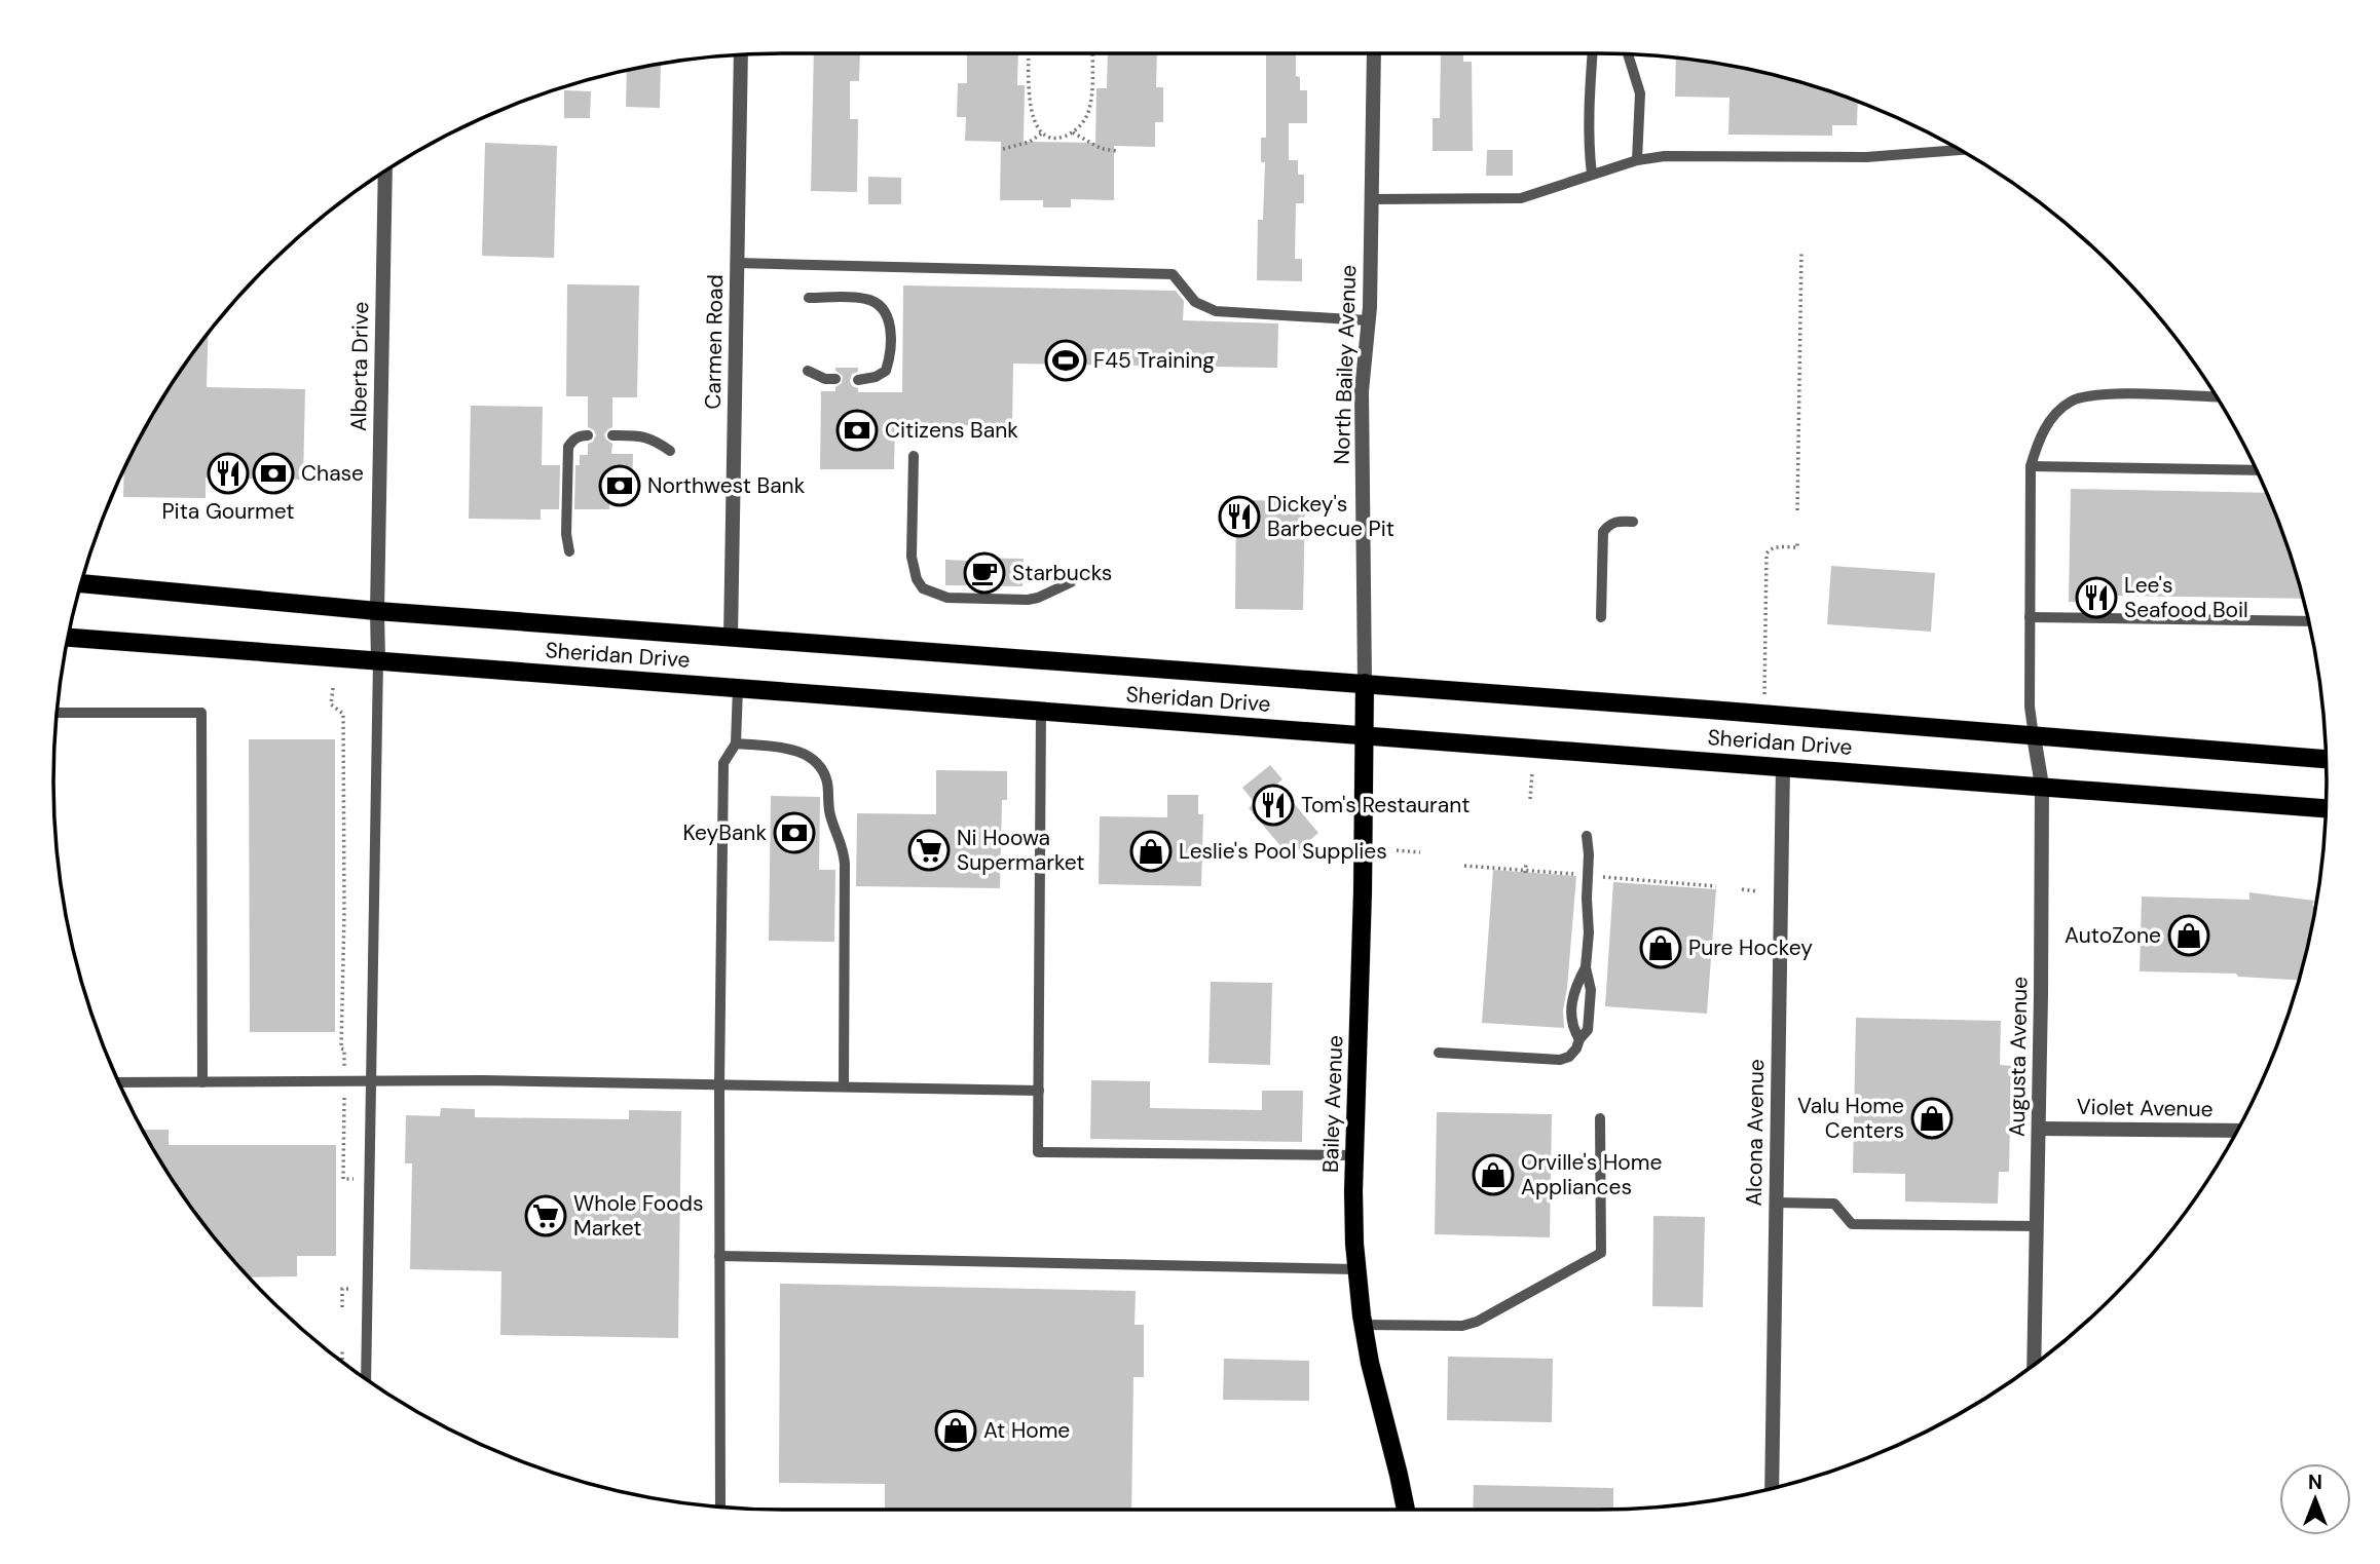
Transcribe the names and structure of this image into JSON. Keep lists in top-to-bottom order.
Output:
{
  "streets": {
    "main road": ["Sheridan Drive", "Bailey Avenue"],
    "street": [
      "Carmen Road",
      "North Bailey Avenue",
      "Alberta Drive",
      "Augusta Avenue",
      "Violet Avenue",
      "Alcona Avenue"
    ]
  },
  "crossings": [
    ["Carmen Road", "Sheridan Drive"],
    ["North Bailey Avenue", "Sheridan Drive"],
    ["North Bailey Avenue", "Bailey Avenue"],
    ["Alberta Drive", "Sheridan Drive"],
    ["Sheridan Drive", "Augusta Avenue"],
    ["Sheridan Drive", "Bailey Avenue"],
    ["Sheridan Drive", "Alcona Avenue"],
    ["Augusta Avenue", "Violet Avenue"]
  ],
  "places": {
    "sports": ["F45 Training"],
    "bank": [
      "Citizens Bank",
      "Chase",
      "Northwest Bank",
      "KeyBank"
    ],
    "restaurant": [
      "Pita Gourmet",
      "Dickey's Barbecue Pit",
      "Lee's Seafood Boil",
      "Tom's Restaurant"
    ],
    "cafe": ["Starbucks"],
    "supermarket": ["Ni Hoowa Supermarket", "Whole Foods Market"],
    "shop": [
      "Leslie's Pool Supplies",
      "AutoZone",
      "Pure Hockey",
      "Valu Home Centers",
      "Orville's Home Appliances",
      "At Home"
    ]
  },
  "north": "top"
}
